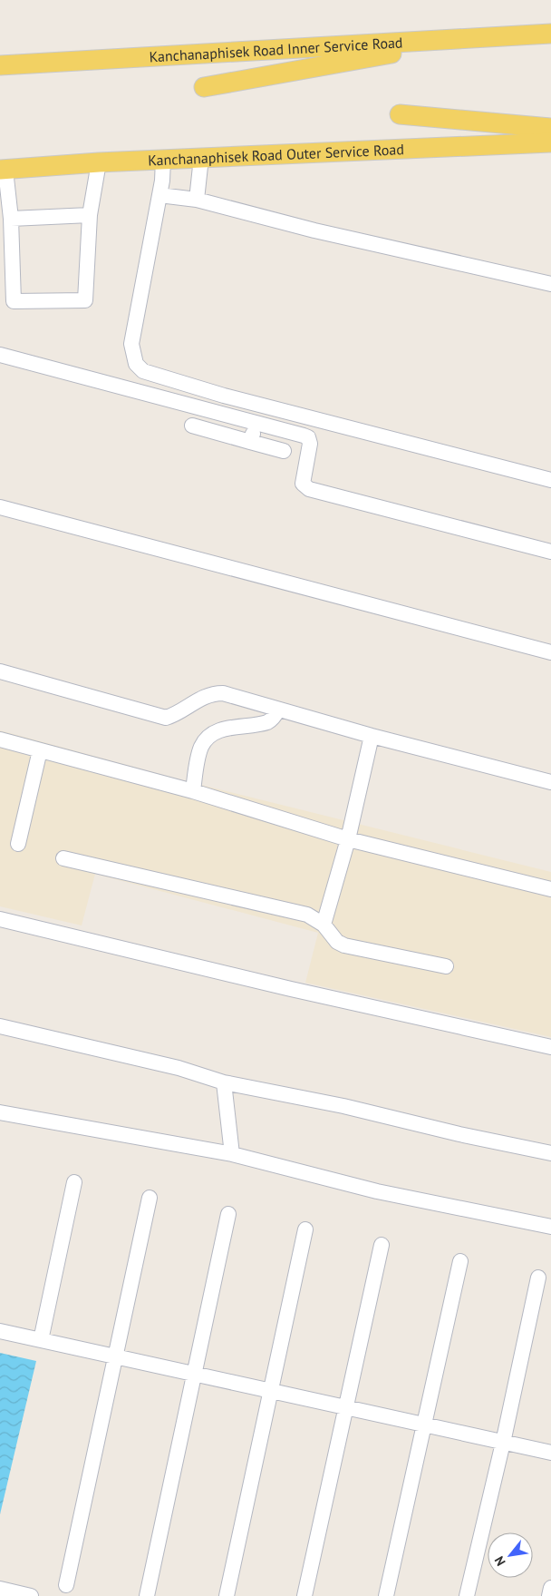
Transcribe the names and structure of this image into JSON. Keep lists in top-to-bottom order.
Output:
{
  "streets": {
    "main road": ["Kanchanaphisek Road Inner Service Road", "Kanchanaphisek Road Outer Service Road"]
  },
  "north": "bottom left"
}
